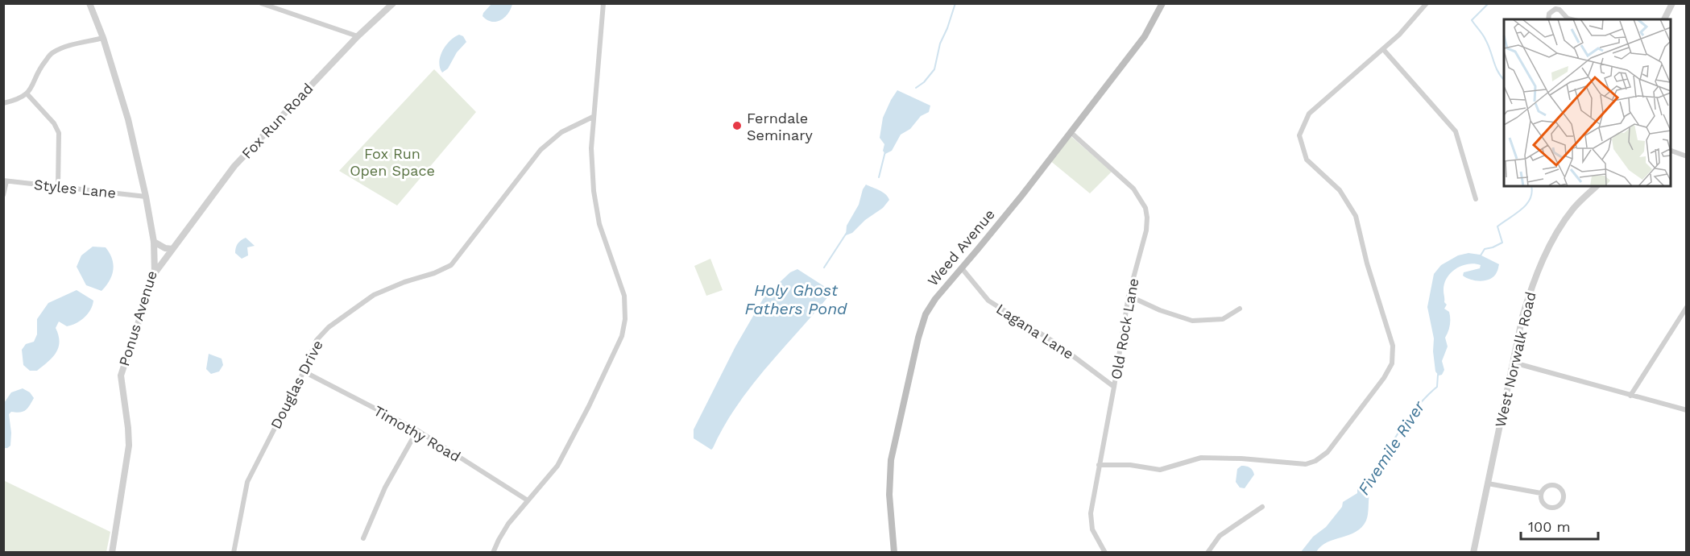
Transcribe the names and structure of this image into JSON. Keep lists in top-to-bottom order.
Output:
{
  "streets": {
    "main road": ["Weed Avenue"],
    "street": [
      "Fox Run Road",
      "Styles Lane",
      "Ponus Avenue",
      "Old Rock Lane",
      "Lagana Lane",
      "West Norwalk Road",
      "Douglas Drive",
      "Timothy Road"
    ]
  },
  "crossings": [
    ["Fox Run Road", "Ponus Avenue"],
    ["Styles Lane", "Ponus Avenue"],
    ["Weed Avenue", "Old Rock Lane"],
    ["Weed Avenue", "Lagana Lane"],
    ["Old Rock Lane", "Lagana Lane"],
    ["Douglas Drive", "Timothy Road"]
  ],
  "water": ["Holy Ghost Fathers Pond", "Fivemile River"],
  "parks": ["Fox Run Open Space"],
  "places": ["Ferndale Seminary"],
  "scale_bar": "100 m"
}
